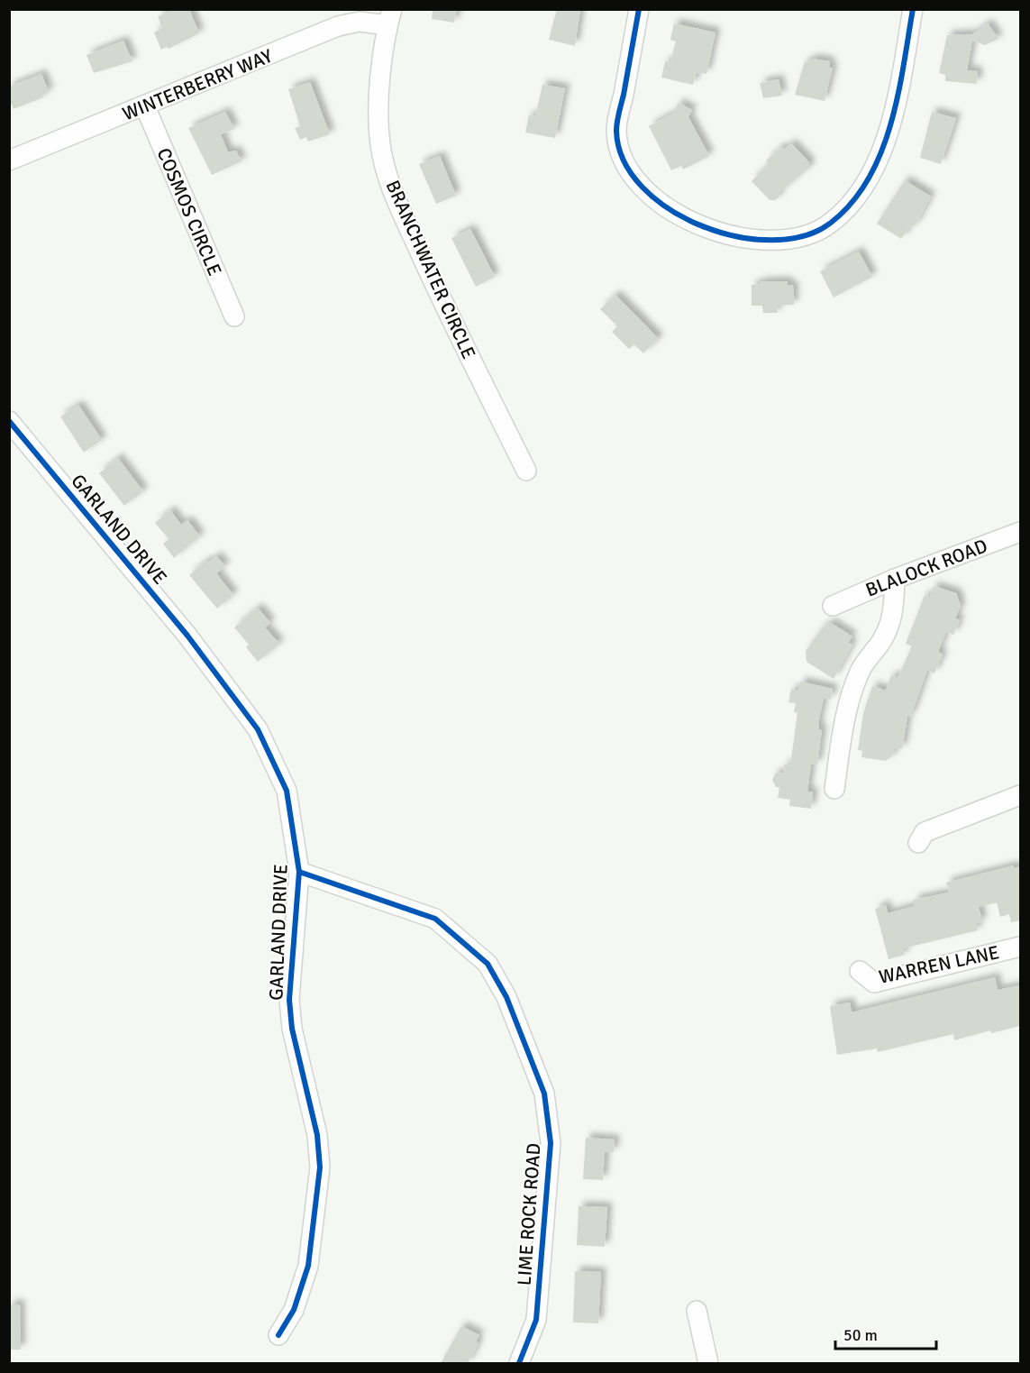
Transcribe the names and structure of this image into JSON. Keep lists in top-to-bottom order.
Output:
{
  "streets": {
    "street": [
      "WINTERBERRY WAY",
      "COSMOS CIRCLE",
      "BRANCHWATER CIRCLE",
      "GARLAND DRIVE",
      "BLALOCK ROAD",
      "WARREN LANE",
      "LIME ROCK ROAD"
    ]
  },
  "crossings": [
    ["WINTERBERRY WAY", "COSMOS CIRCLE"],
    ["WINTERBERRY WAY", "BRANCHWATER CIRCLE"],
    ["GARLAND DRIVE", "LIME ROCK ROAD"]
  ],
  "scale_bar": "50 m"
}
